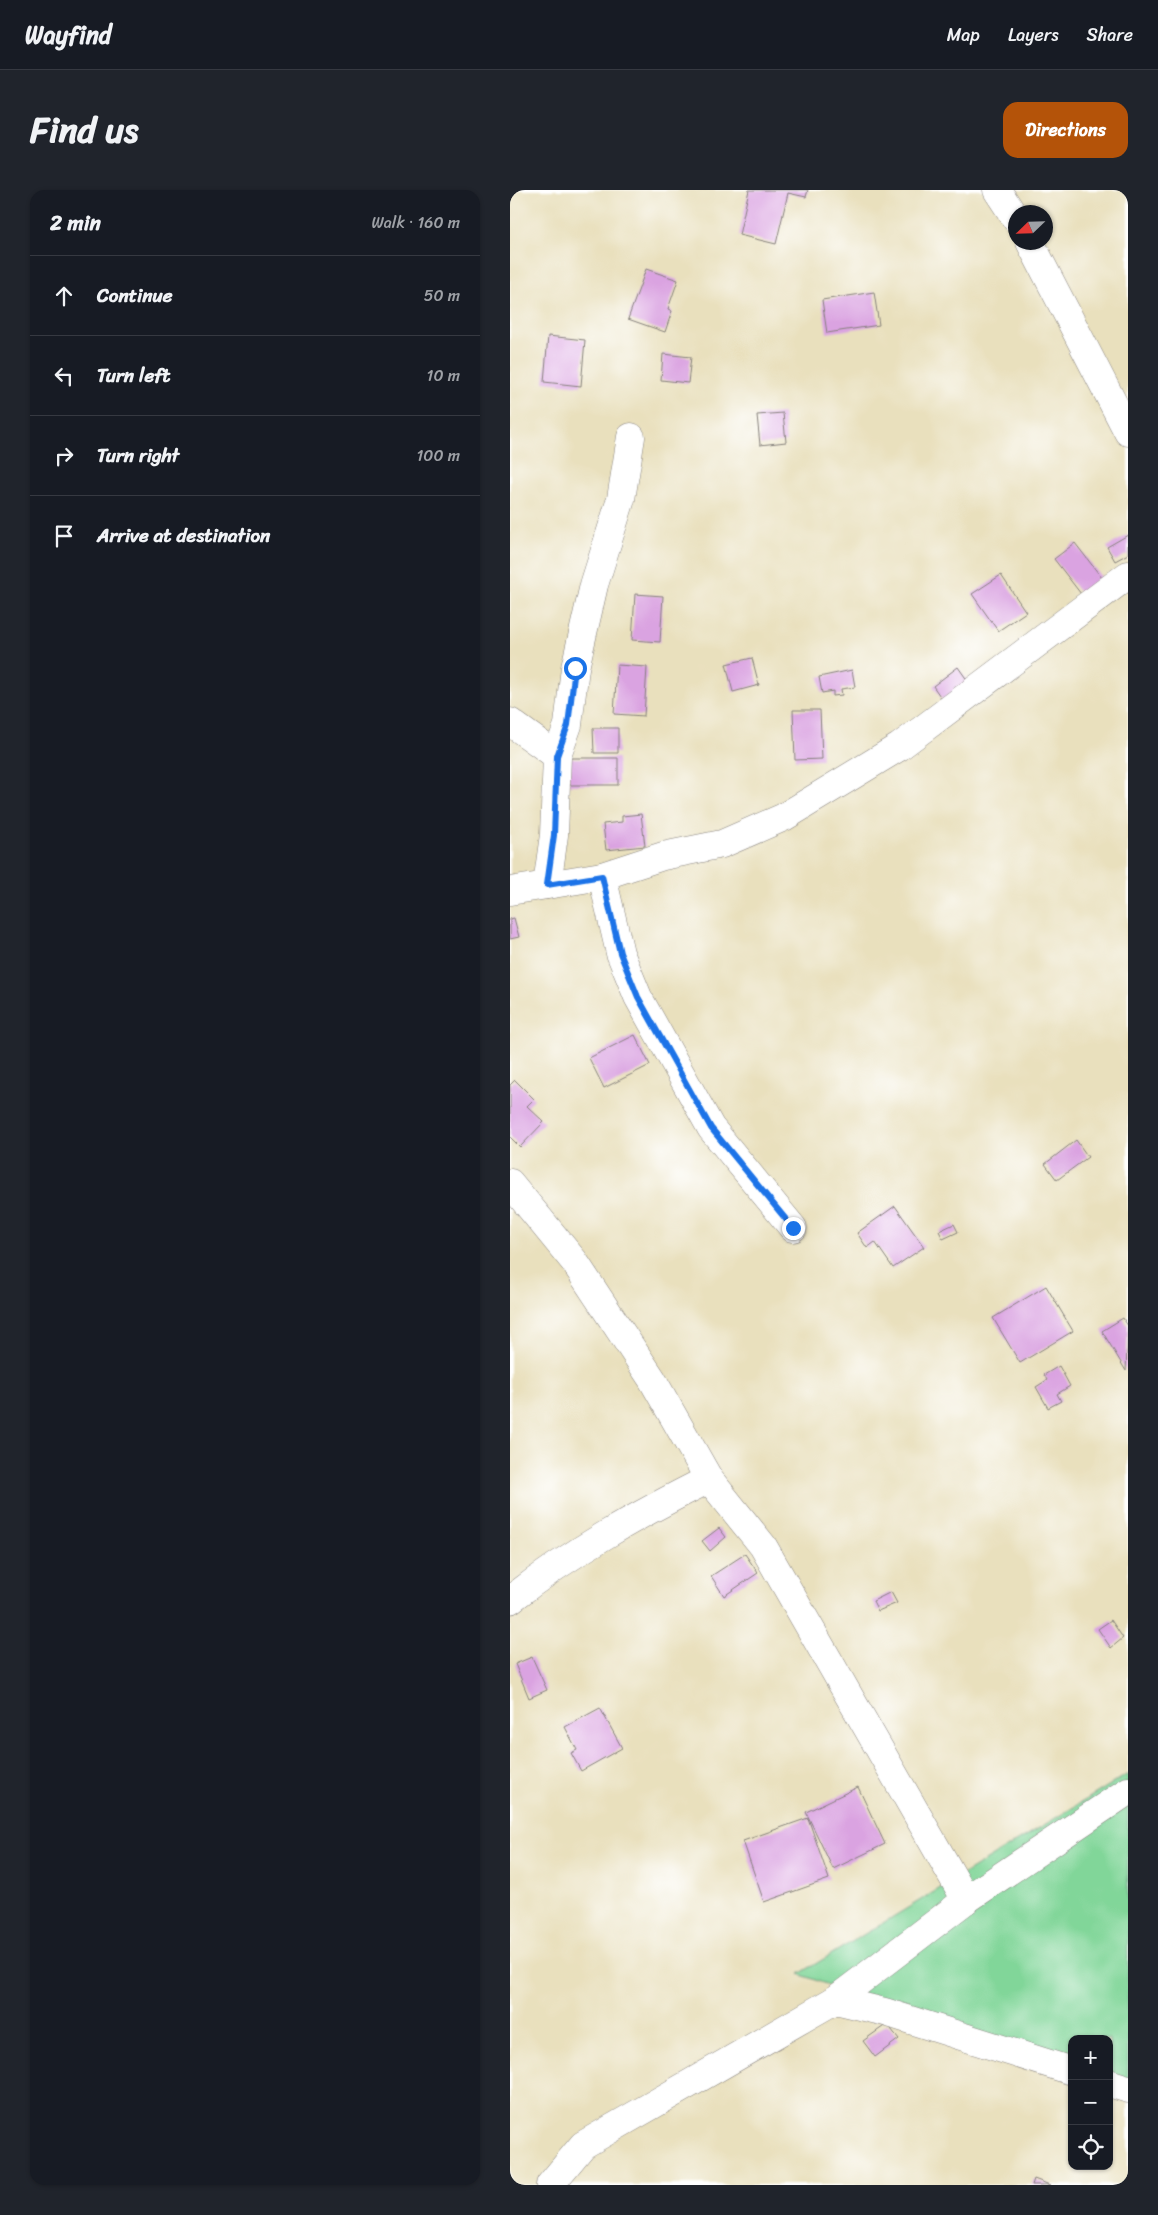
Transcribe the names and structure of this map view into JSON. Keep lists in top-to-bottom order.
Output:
{
  "north": "bottom left",
  "page": {
    "header": "Wayfind",
    "nav": ["Map", "Layers", "Share"],
    "title": "Find us",
    "buttons": "Directions",
    "heading": ["2 min", "Walk · 160 m"],
    "list": [
      ["Continue", "50 m"],
      ["Turn left", "10 m"],
      ["Turn right", "100 m"],
      "Arrive at destination"
    ],
    "map_buttons": ["+", "−"]
  }
}
